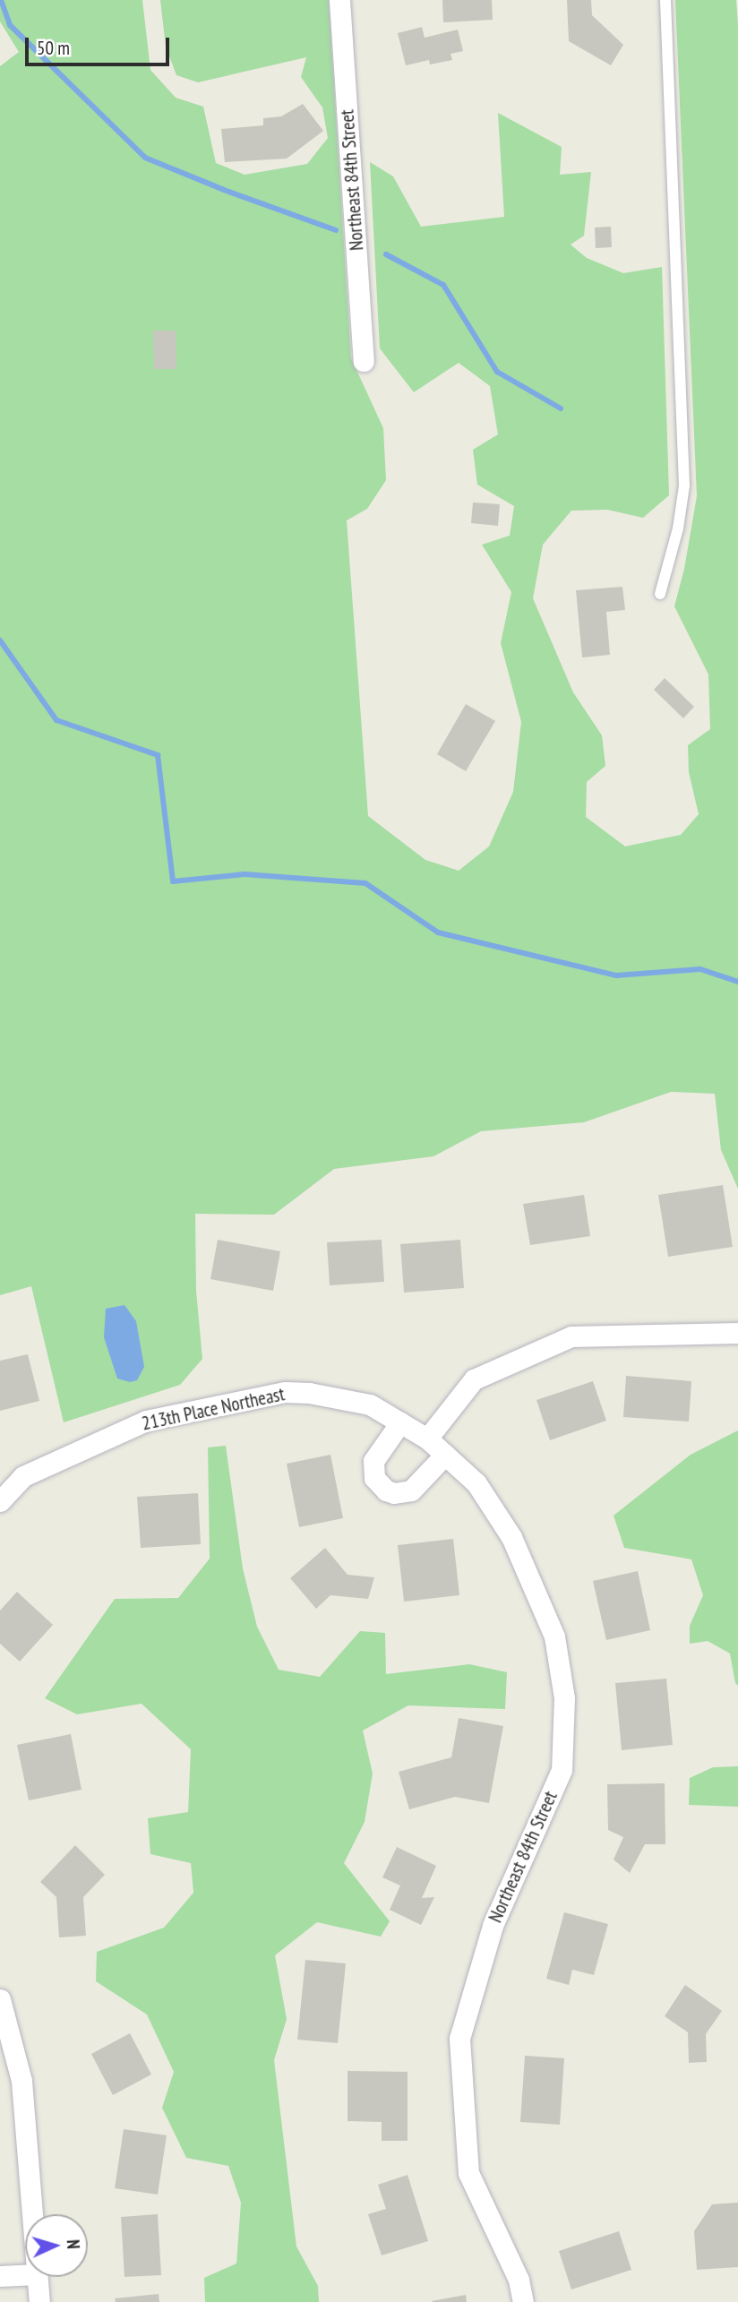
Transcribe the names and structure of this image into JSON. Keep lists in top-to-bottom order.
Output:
{
  "streets": {
    "street": ["Northeast 84th Street", "213th Place Northeast"]
  },
  "crossings": [
    ["Northeast 84th Street", "213th Place Northeast"]
  ],
  "scale_bar": "50 m",
  "north": "right"
}
